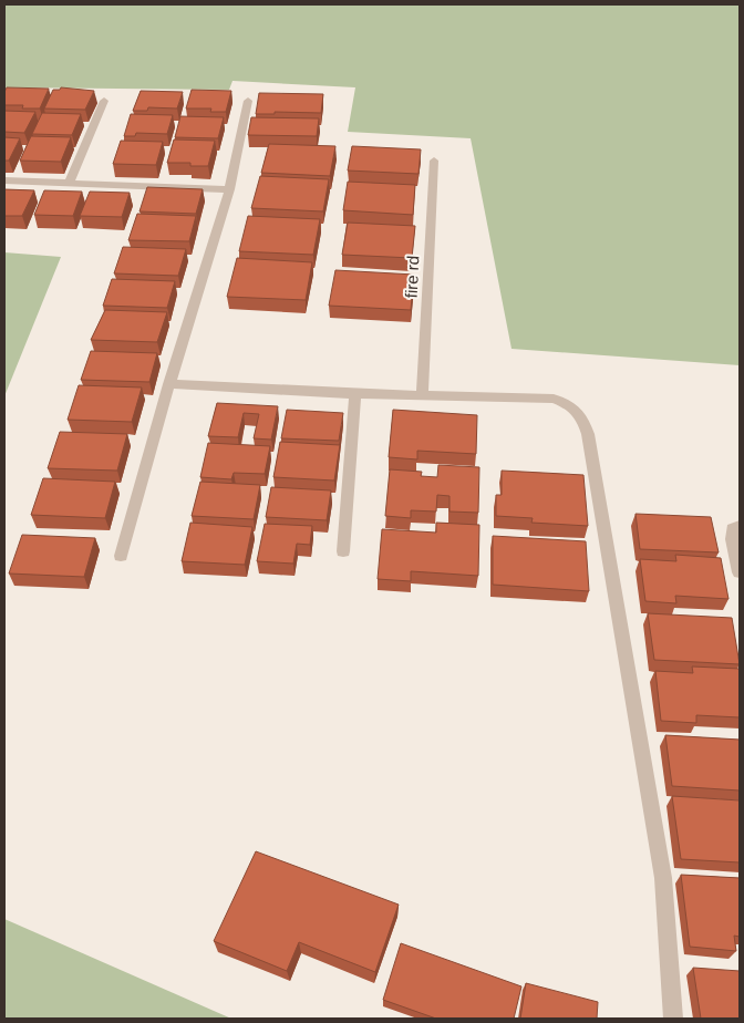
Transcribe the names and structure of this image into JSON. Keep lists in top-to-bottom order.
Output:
{
  "streets": {
    "street": ["fire rd"]
  }
}
